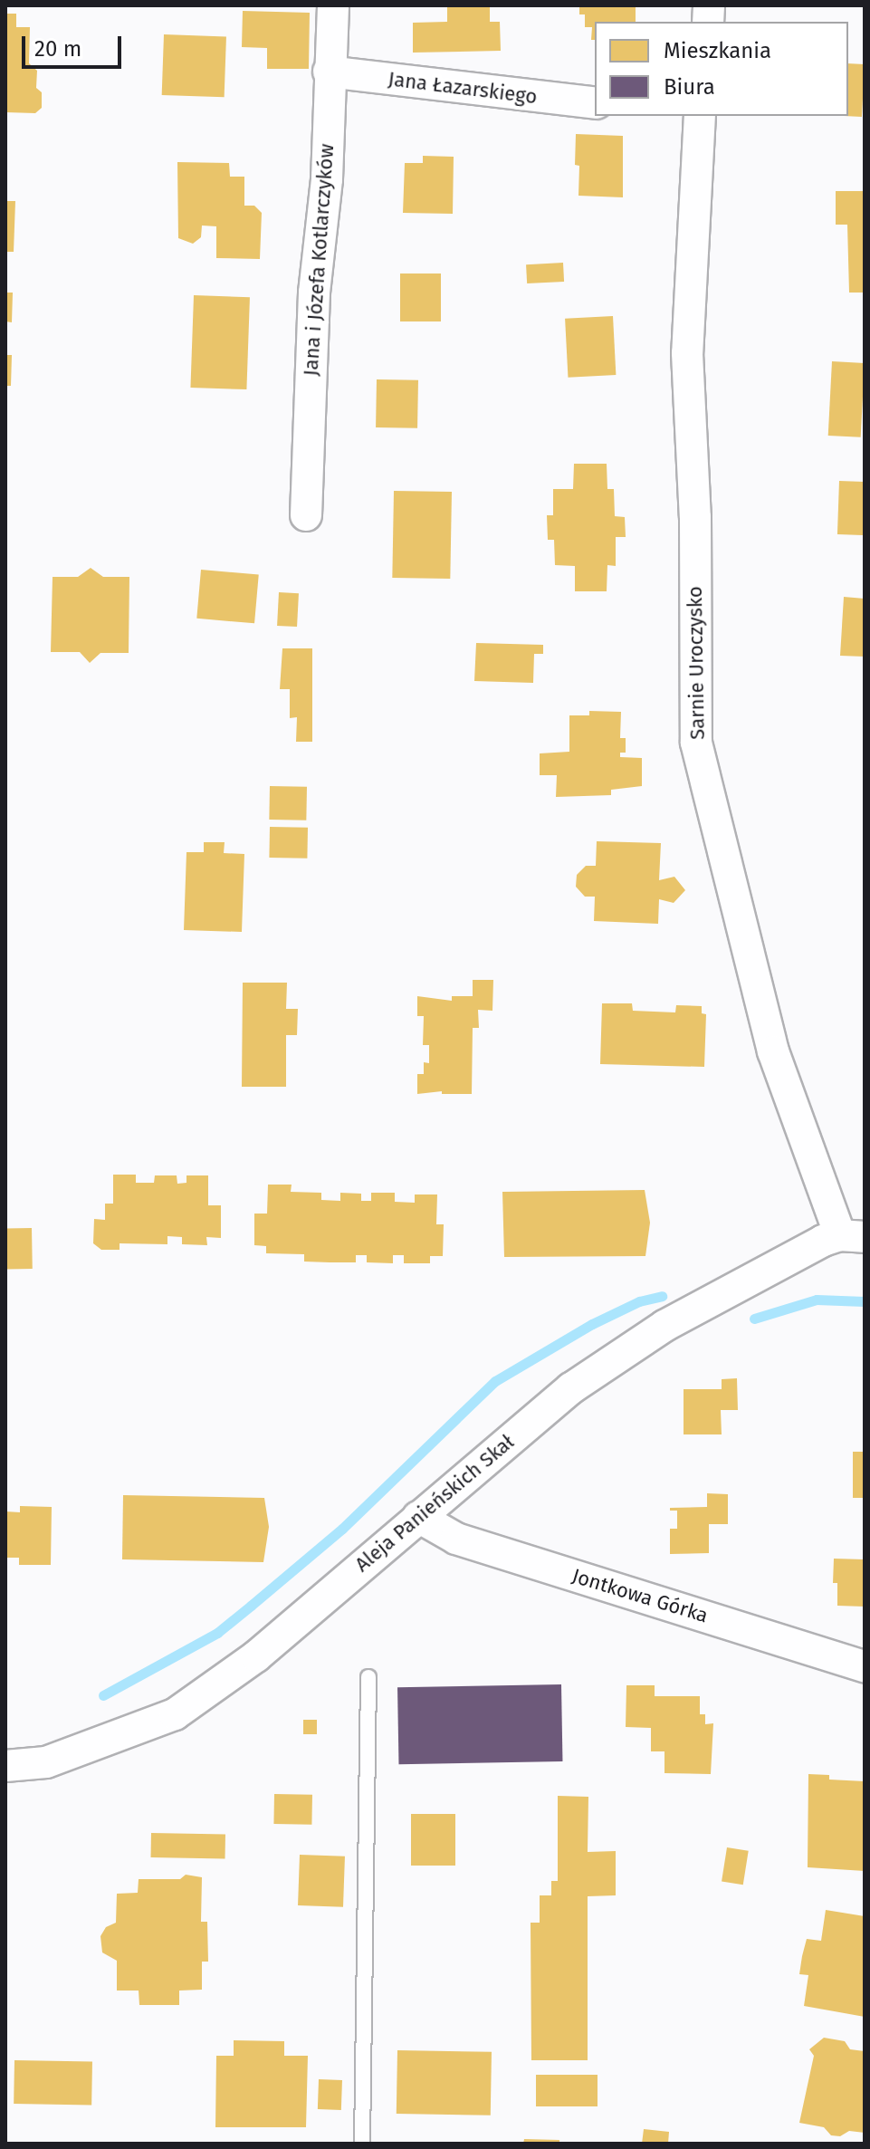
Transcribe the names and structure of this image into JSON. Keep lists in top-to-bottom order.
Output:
{
  "streets": {
    "street": [
      "Jana Łazarskiego",
      "Jana i Józefa Kotlarczyków",
      "Sarnie Uroczysko",
      "Aleja Panieńskich Skał",
      "Jontkowa Górka"
    ]
  },
  "crossings": [
    ["Jana Łazarskiego", "Jana i Józefa Kotlarczyków"],
    ["Sarnie Uroczysko", "Aleja Panieńskich Skał"],
    ["Aleja Panieńskich Skał", "Jontkowa Górka"]
  ],
  "legend": ["Mieszkania", "Biura"],
  "scale_bar": "20 m"
}
